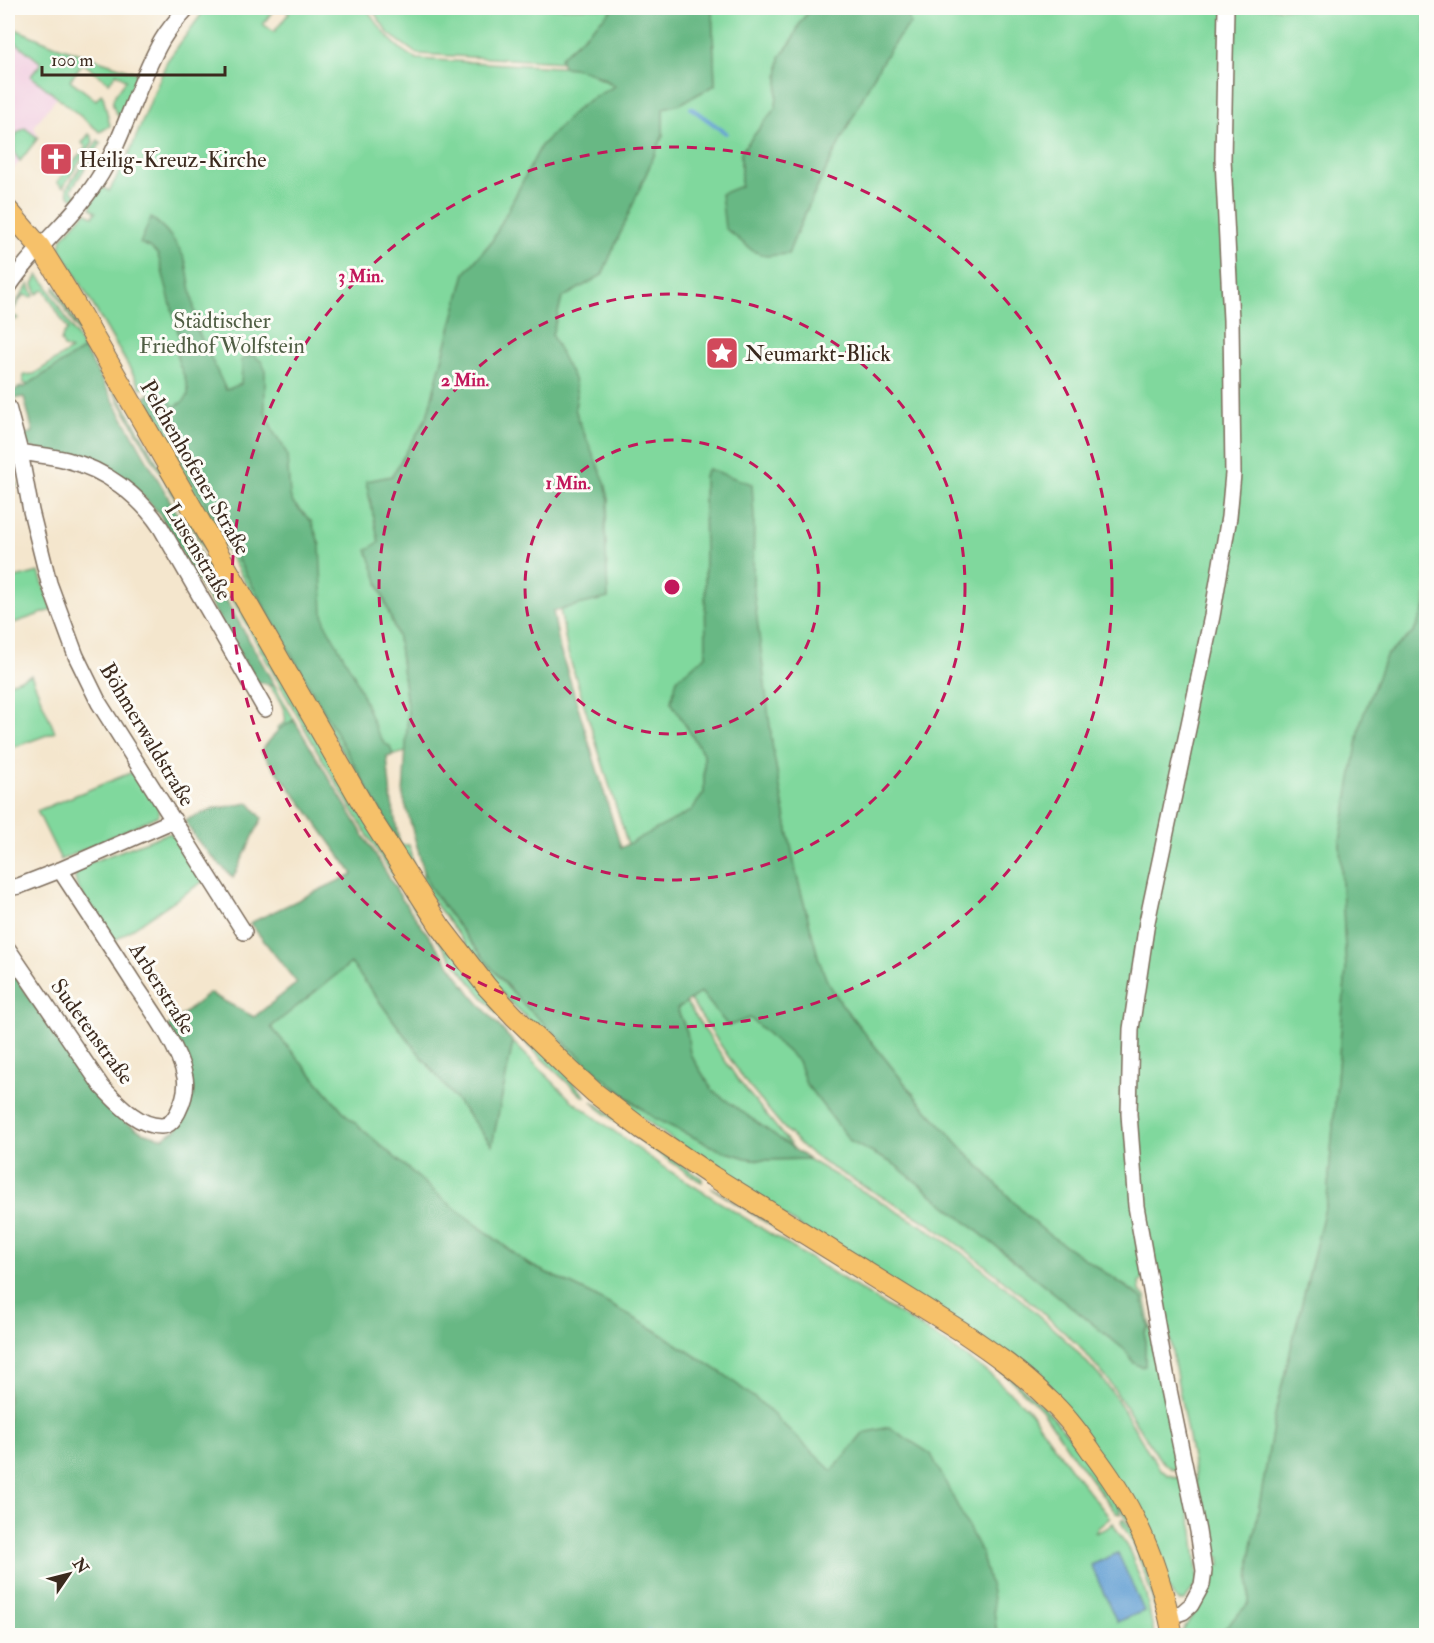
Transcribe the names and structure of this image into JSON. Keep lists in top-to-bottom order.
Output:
{
  "streets": {
    "main road": ["Pelchenhofener Straße"],
    "street": [
      "Lusenstraße",
      "Böhmerwaldstraße",
      "Arberstraße",
      "Sudetenstraße"
    ]
  },
  "crossings": [
    ["Lusenstraße", "Böhmerwaldstraße"],
    ["Arberstraße", "Sudetenstraße"]
  ],
  "parks": ["Städtischer Friedhof Wolfstein"],
  "places": {
    "church": ["Heilig-Kreuz-Kirche"],
    "place": ["Neumarkt-Blick"]
  },
  "scale_bar": "100 m",
  "north": "top right",
  "rings": ["3 Min.", "2 Min.", "1 Min."]
}
